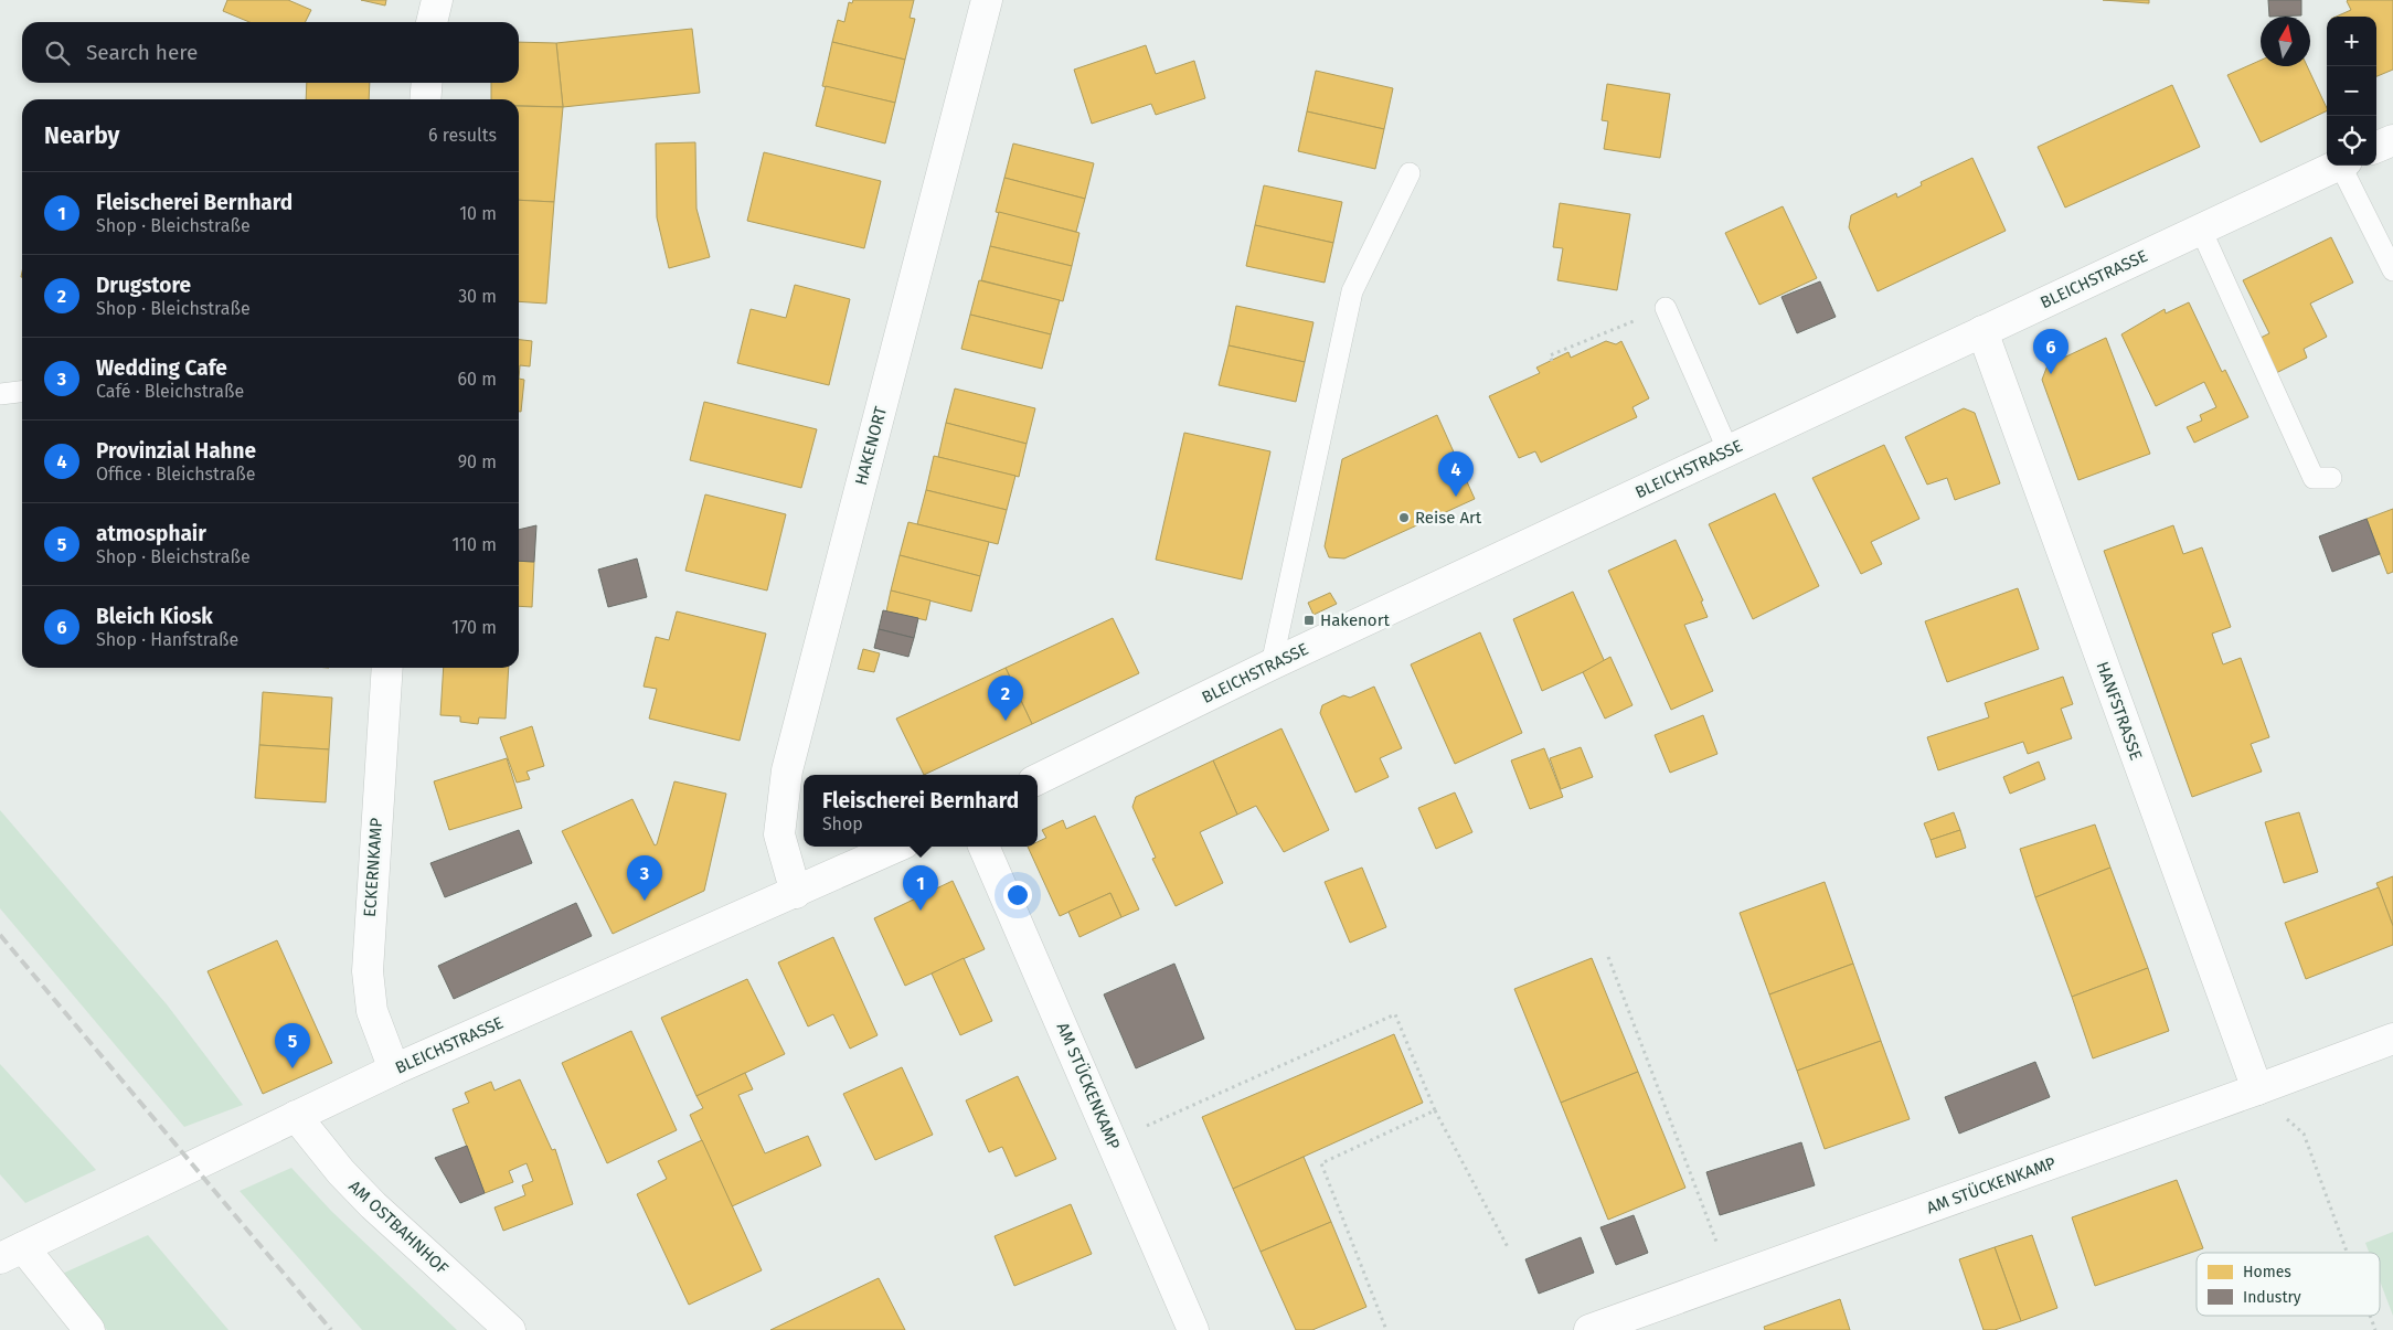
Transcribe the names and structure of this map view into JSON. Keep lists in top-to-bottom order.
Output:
{
  "streets": {
    "street": [
      "BLEICHSTRASSE",
      "HAKENORT",
      "HANFSTRASSE",
      "ECKERNKAMP",
      "AM STÜCKENKAMP",
      "AM OSTBAHNHOF"
    ]
  },
  "crossings": [
    ["BLEICHSTRASSE", "HAKENORT"],
    ["BLEICHSTRASSE", "HANFSTRASSE"],
    ["BLEICHSTRASSE", "ECKERNKAMP"],
    ["BLEICHSTRASSE", "AM OSTBAHNHOF"],
    ["HANFSTRASSE", "AM STÜCKENKAMP"]
  ],
  "places": {
    "other": ["Reise Art"],
    "transit": ["Hakenort"]
  },
  "legend": ["Homes", "Industry"],
  "north": "top",
  "page": {
    "map_buttons": ["+", "−"],
    "search": "Search here",
    "heading": ["Nearby", "6 results"],
    "list": [
      {
        "mark": "1",
        "name": "Fleischerei Bernhard",
        "note": "Shop · Bleichstraße",
        "value": "10 m"
      },
      {
        "mark": "2",
        "name": "Drugstore",
        "note": "Shop · Bleichstraße",
        "value": "30 m"
      },
      {
        "mark": "3",
        "name": "Wedding Cafe",
        "note": "Café · Bleichstraße",
        "value": "60 m"
      },
      {
        "mark": "4",
        "name": "Provinzial Hahne",
        "note": "Office · Bleichstraße",
        "value": "90 m"
      },
      {
        "mark": "5",
        "name": "atmosphair",
        "note": "Shop · Bleichstraße",
        "value": "110 m"
      },
      {
        "mark": "6",
        "name": "Bleich Kiosk",
        "note": "Shop · Hanfstraße",
        "value": "170 m"
      }
    ],
    "pins": [
      "6",
      "4",
      "2",
      "3",
      "1",
      "5"
    ],
    "popup": ["Fleischerei Bernhard", "Shop"]
  }
}
